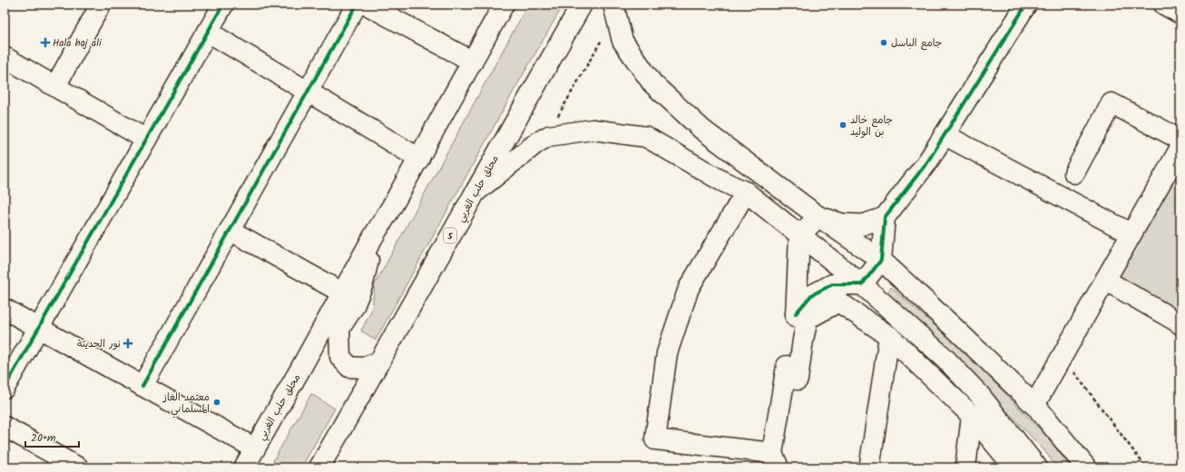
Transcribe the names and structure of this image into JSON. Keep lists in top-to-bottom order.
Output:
{
  "streets": {
    "main road": ["محلق حلب الغربي", "5"]
  },
  "places": {
    "health": ["Hala haj ali", "نور الحديثة"],
    "other": ["جامع الباسل", "جامع خالد بن الوليد", "معتمد الغاز المسلماني"]
  },
  "scale_bar": "20 m"
}
